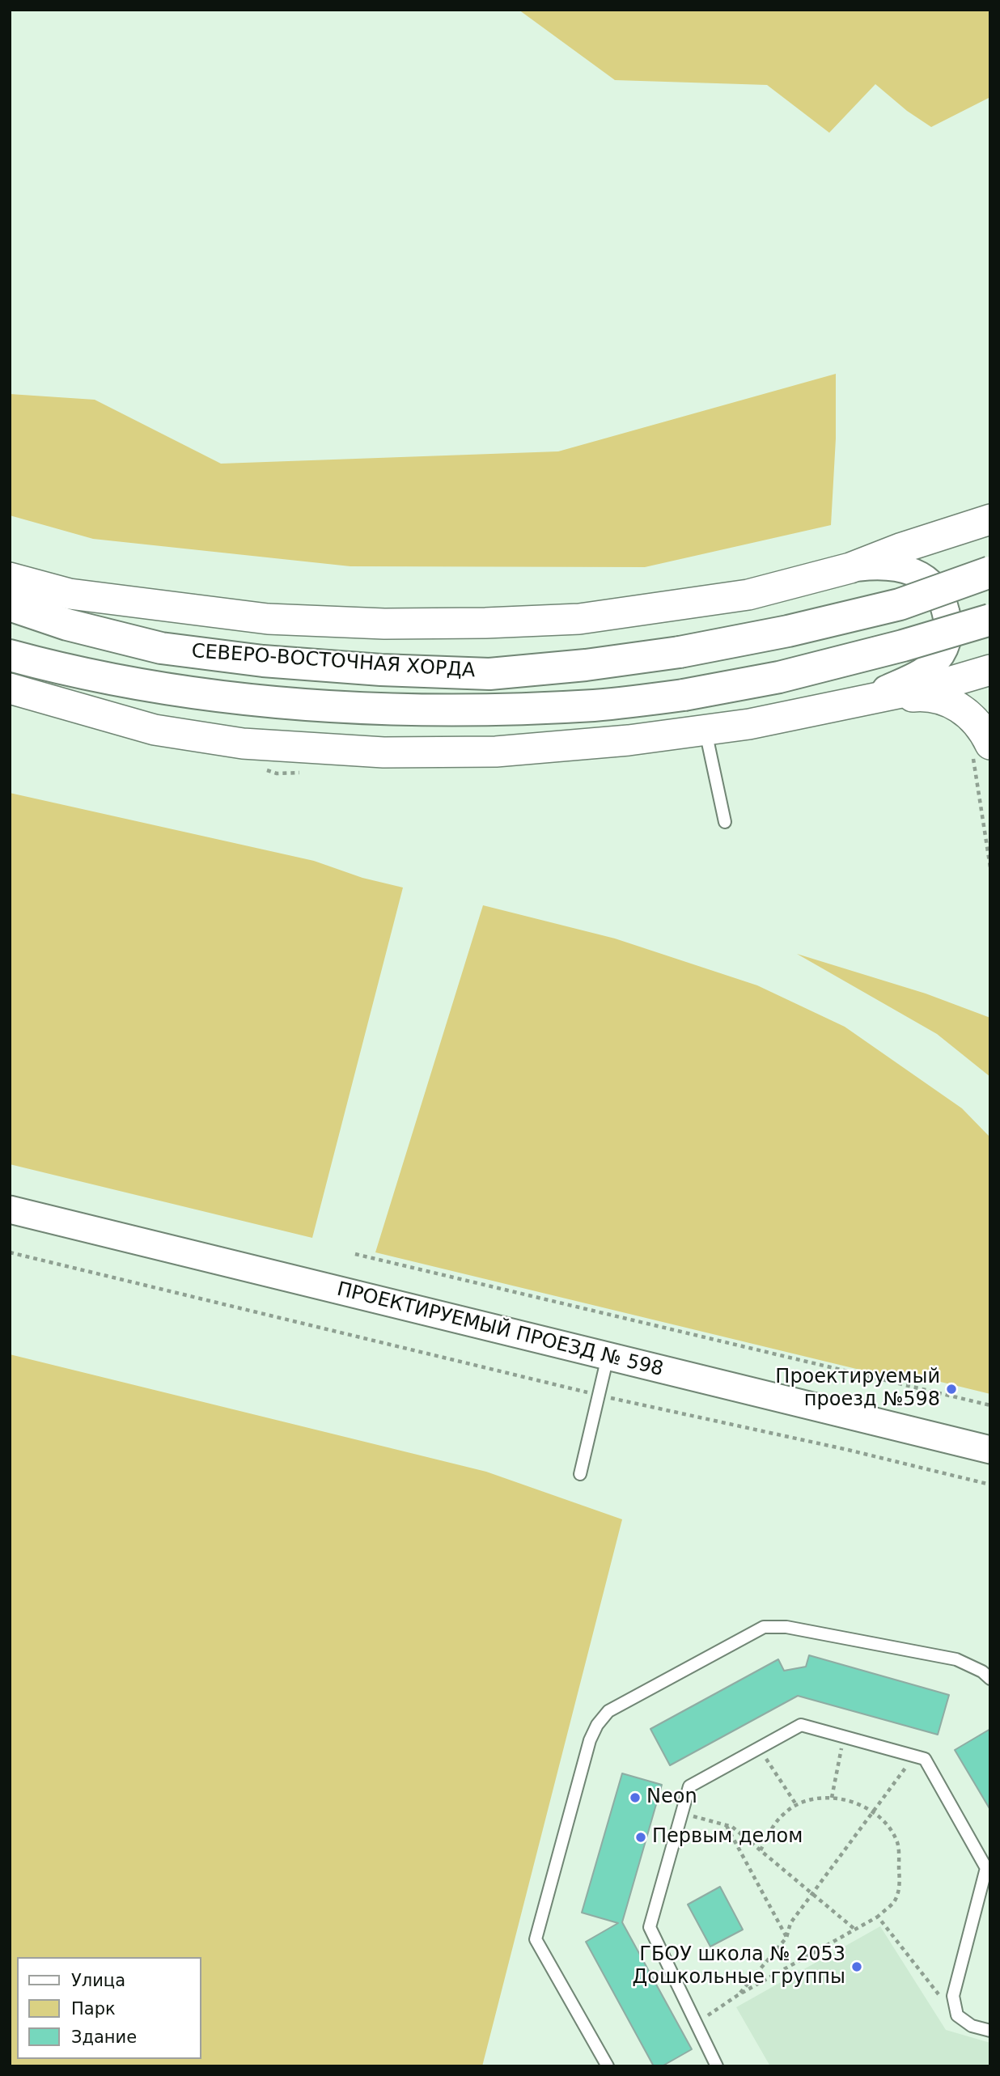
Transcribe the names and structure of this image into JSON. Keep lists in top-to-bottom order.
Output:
{
  "streets": {
    "highway": ["СЕВЕРО-ВОСТОЧНАЯ ХОРДА"],
    "street": ["ПРОЕКТИРУЕМЫЙ ПРОЕЗД № 598"]
  },
  "places": [
    "Проектируемый проезд №598",
    "Neon",
    "Первым делом",
    "ГБОУ школа № 2053 Дошкольные группы"
  ],
  "legend": ["Улица", "Парк", "Здание"]
}
